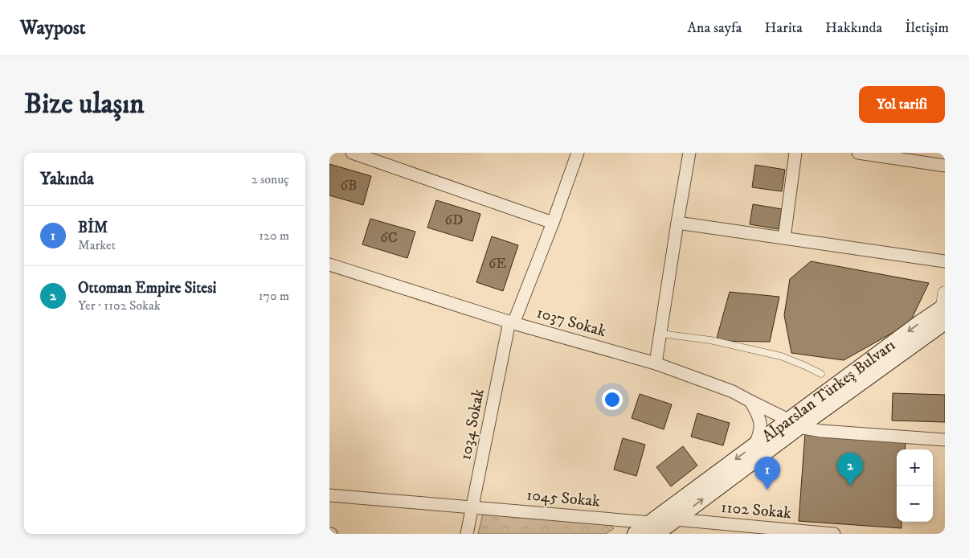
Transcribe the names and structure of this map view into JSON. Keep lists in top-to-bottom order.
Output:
{
  "streets": {
    "main road": ["Alparslan Türkeş Bulvarı"],
    "street": [
      "1037 Sokak",
      "1034 Sokak",
      "1045 Sokak",
      "1102 Sokak"
    ]
  },
  "crossings": [
    ["1037 Sokak", "Alparslan Türkeş Bulvarı"],
    ["1037 Sokak", "1034 Sokak"],
    ["Alparslan Türkeş Bulvarı", "1045 Sokak"],
    ["Alparslan Türkeş Bulvarı", "1102 Sokak"],
    ["1034 Sokak", "1045 Sokak"]
  ],
  "house_numbers": [
    "6B",
    "6D",
    "6C",
    "6E"
  ],
  "page": {
    "header": "Waypost",
    "nav": [
      "Ana sayfa",
      "Harita",
      "Hakkında",
      "İletişim"
    ],
    "buttons": "Yol tarifi",
    "title": "Bize ulaşın",
    "heading": ["Yakında", "2 sonuç"],
    "list": [
      {
        "mark": "1",
        "name": "BİM",
        "note": "Market",
        "value": "120 m"
      },
      {
        "mark": "2",
        "name": "Ottoman Empire Sitesi",
        "note": "Yer · 1102 Sokak",
        "value": "170 m"
      }
    ],
    "map_buttons": ["+", "−"],
    "pins": ["2", "1"]
  }
}
